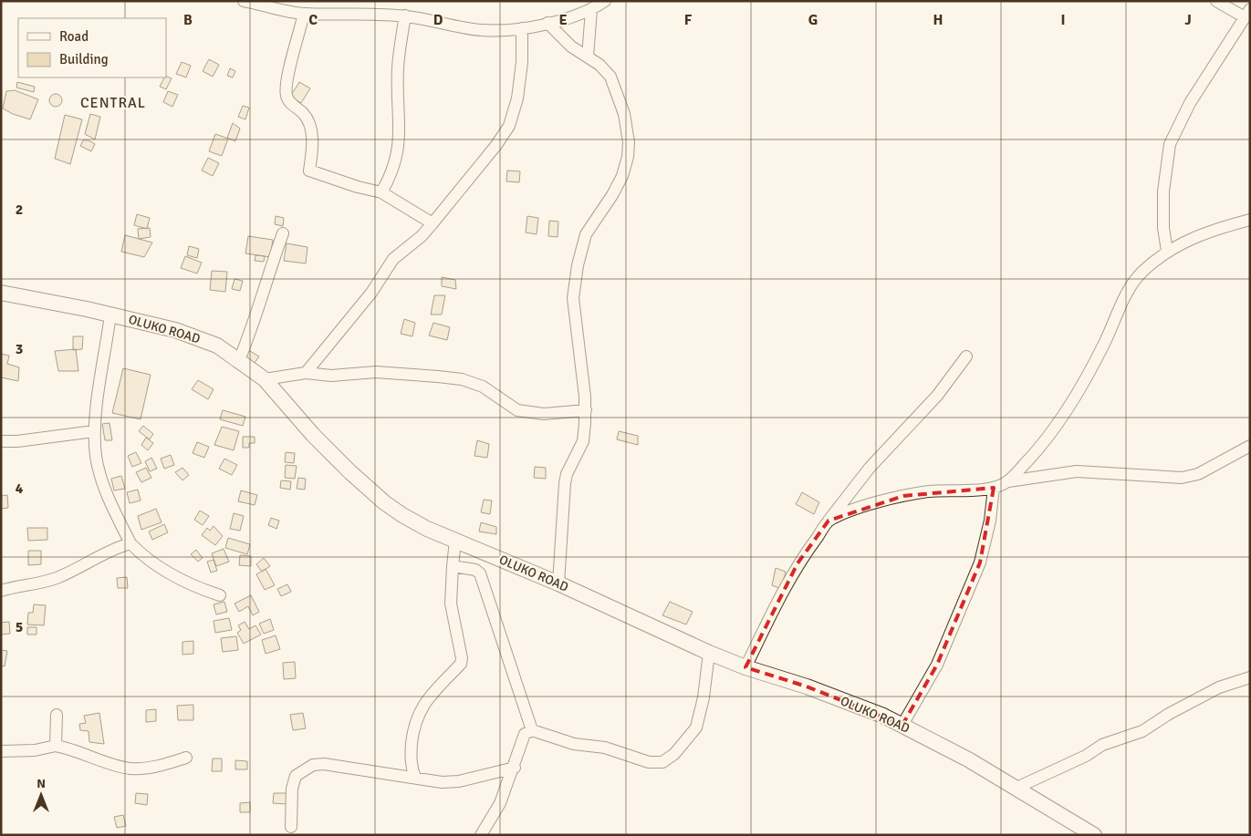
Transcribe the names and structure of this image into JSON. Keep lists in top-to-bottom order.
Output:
{
  "streets": {
    "main road": ["OLUKO ROAD"]
  },
  "districts": ["CENTRAL"],
  "legend": ["Road", "Building"],
  "north": "top",
  "grid": {
    "columns": [
      "B",
      "C",
      "D",
      "E",
      "F",
      "G",
      "H",
      "I",
      "J"
    ],
    "rows": [
      "2",
      "3",
      "4",
      "5"
    ]
  }
}
